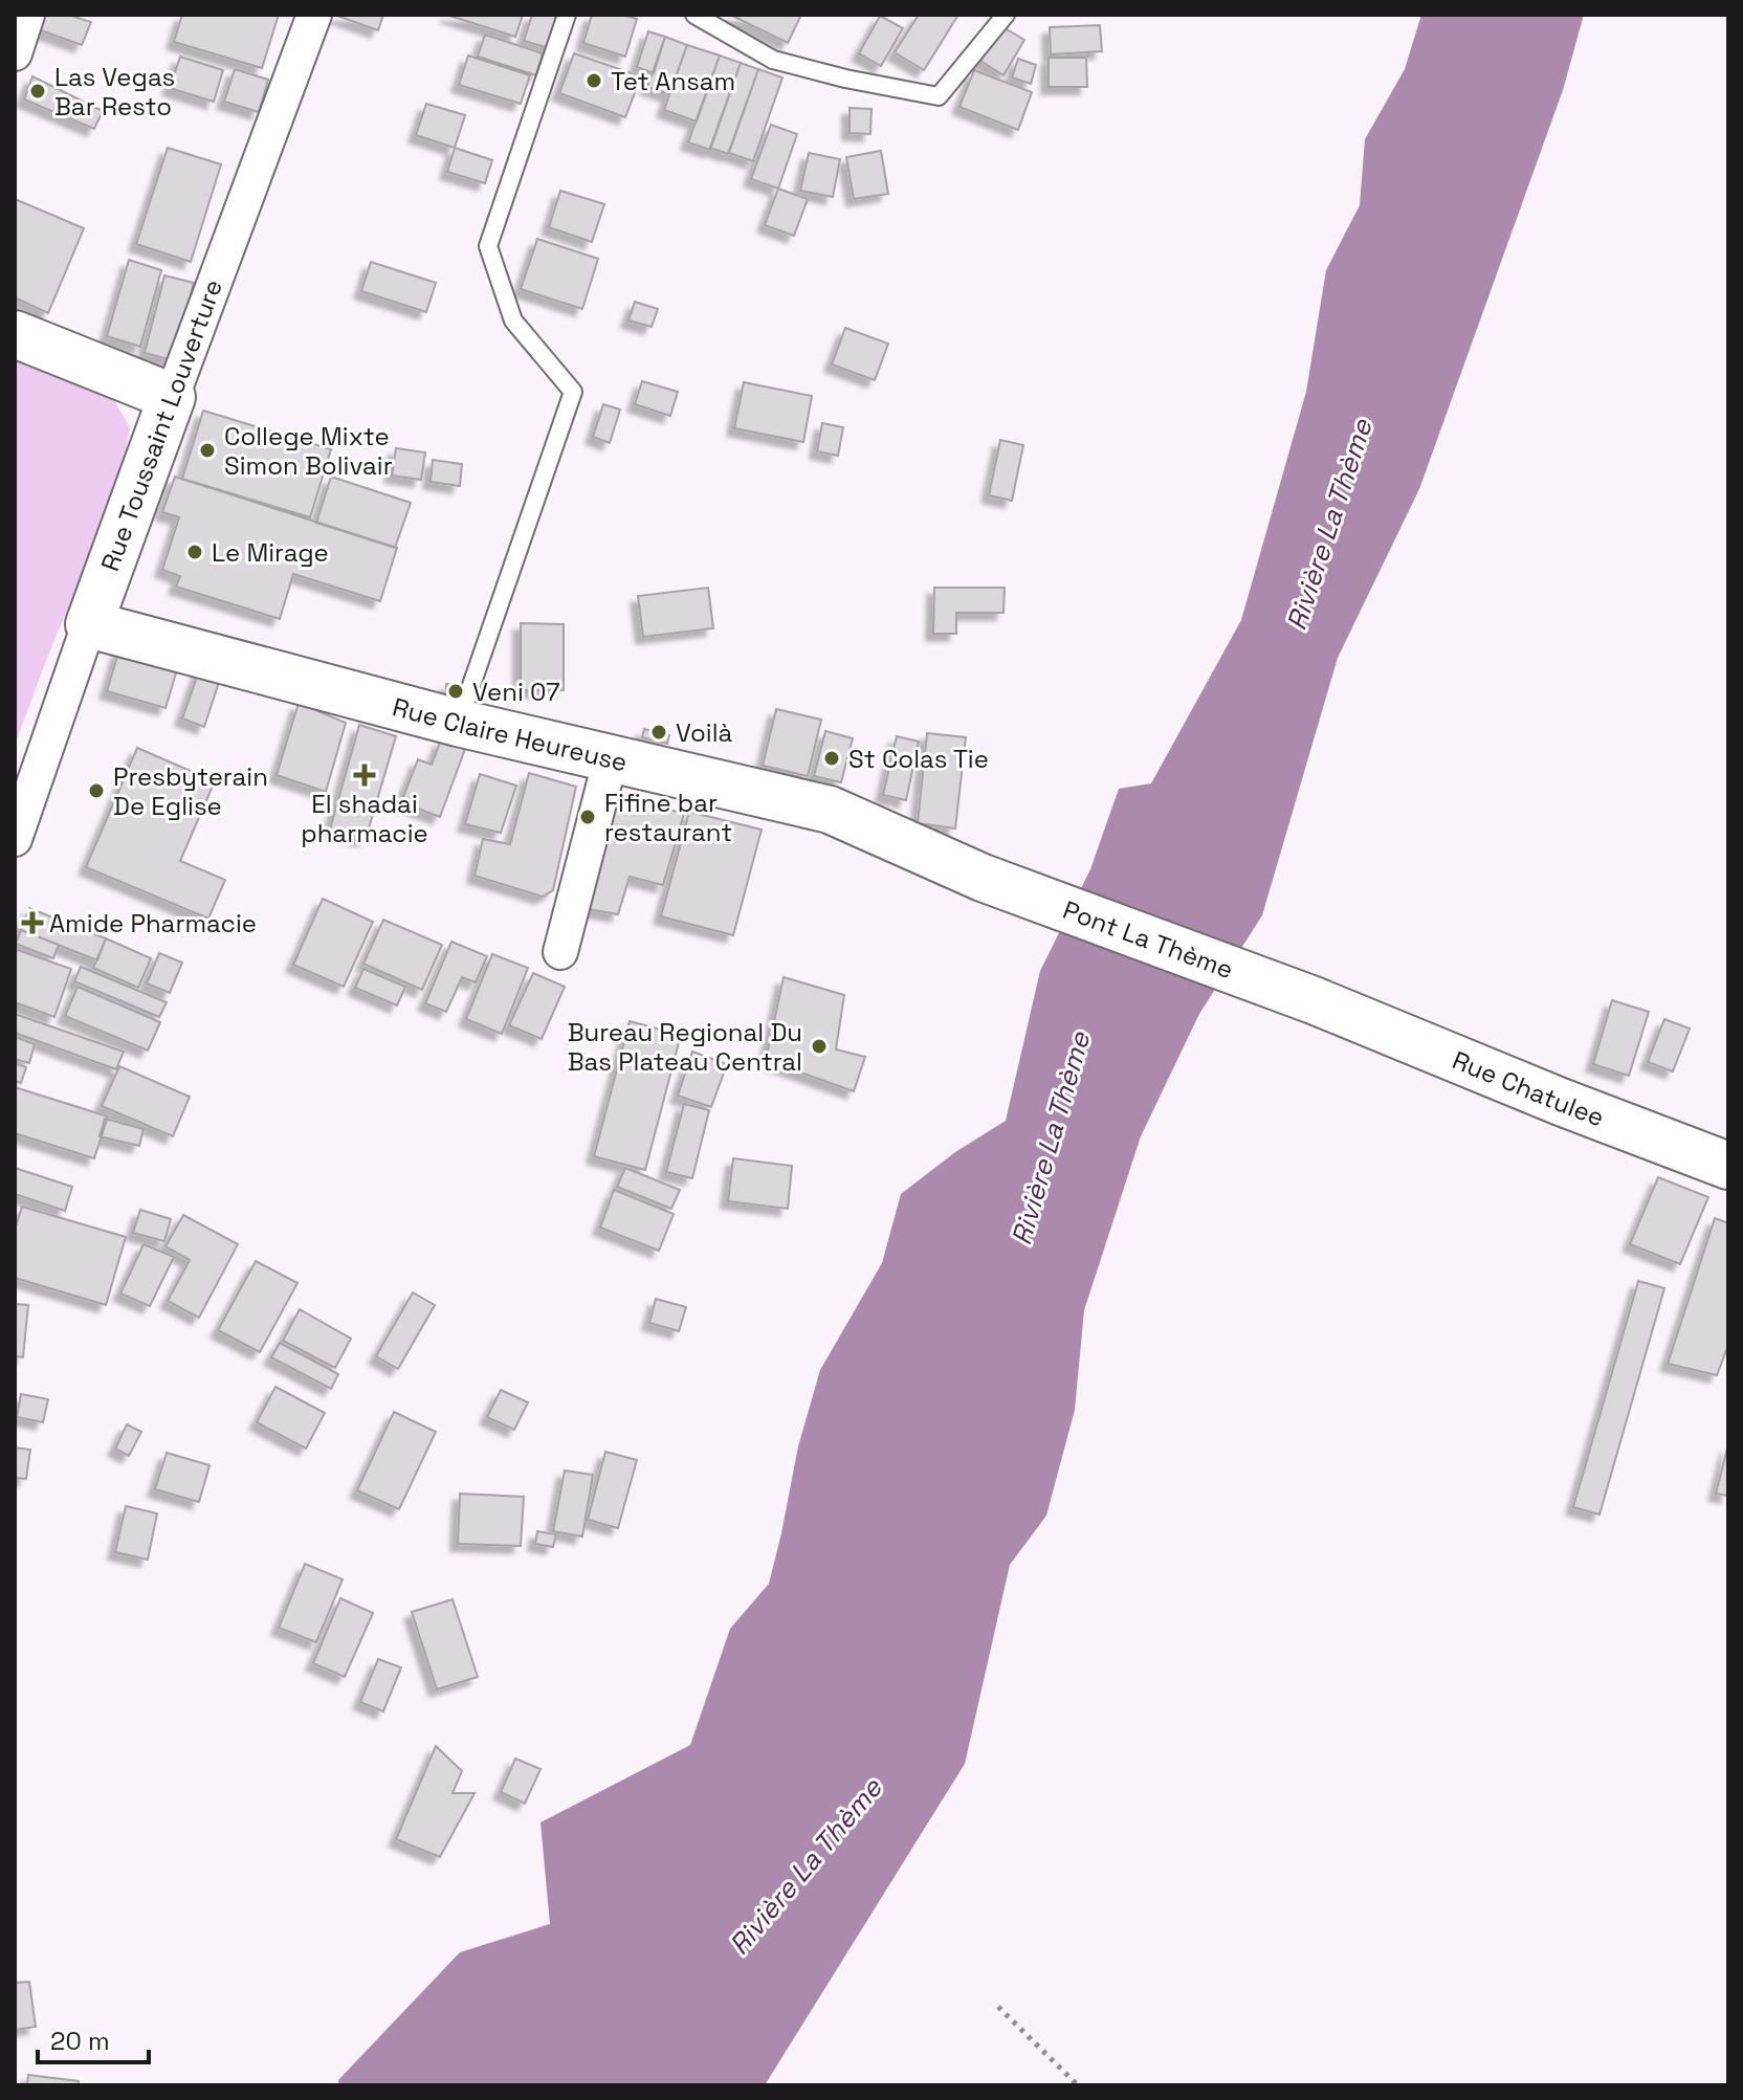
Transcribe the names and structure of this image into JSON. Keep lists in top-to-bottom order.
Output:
{
  "streets": {
    "main road": [
      "Rue Toussaint Louverture",
      "Rue Claire Heureuse",
      "Pont La Thème",
      "Rue Chatulee"
    ]
  },
  "crossings": [
    ["Rue Toussaint Louverture", "Rue Claire Heureuse"],
    ["Rue Claire Heureuse", "Pont La Thème"],
    ["Pont La Thème", "Rue Chatulee"]
  ],
  "water": ["Rivière La Thème"],
  "places": {
    "other": [
      "Tet Ansam",
      "Las Vegas Bar Resto",
      "College Mixte Simon Bolivair",
      "Le Mirage",
      "Veni 07",
      "Voilà",
      "St Colas Tie",
      "Presbyterain De Eglise",
      "Fifine bar restaurant",
      "Bureau Regional Du Bas Plateau Central"
    ],
    "health": ["El shadai pharmacie", "Amide Pharmacie"]
  },
  "scale_bar": "20 m"
}
